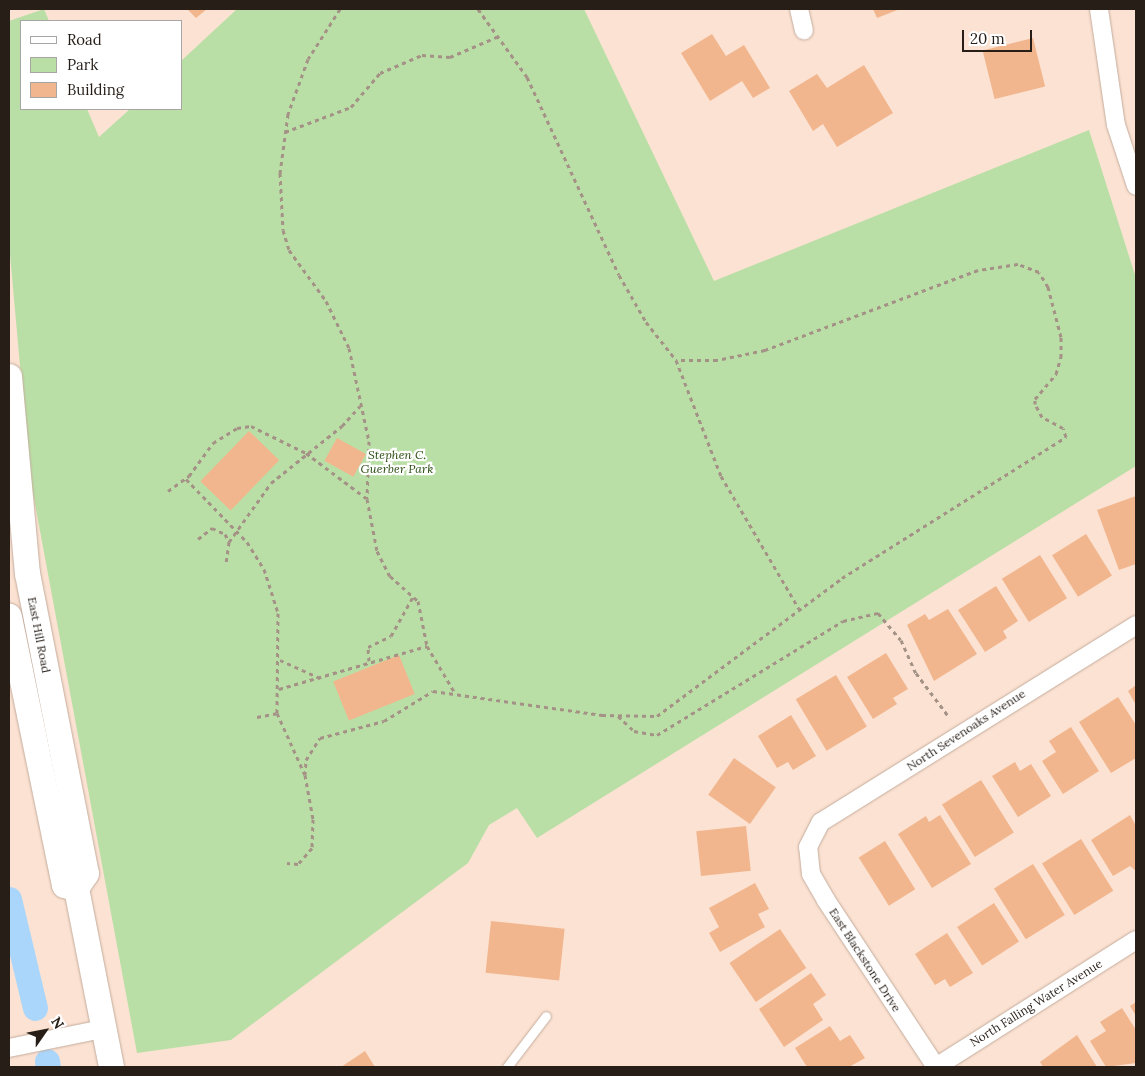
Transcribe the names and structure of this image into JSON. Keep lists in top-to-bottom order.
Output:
{
  "streets": {
    "street": [
      "East Hill Road",
      "North Sevenoaks Avenue",
      "East Blackstone Drive",
      "North Falling Water Avenue"
    ]
  },
  "crossings": [
    ["North Sevenoaks Avenue", "East Blackstone Drive"],
    ["East Blackstone Drive", "North Falling Water Avenue"]
  ],
  "parks": ["Stephen C. Guerber Park"],
  "legend": ["Road", "Park", "Building"],
  "scale_bar": "20 m",
  "north": "top right"
}
